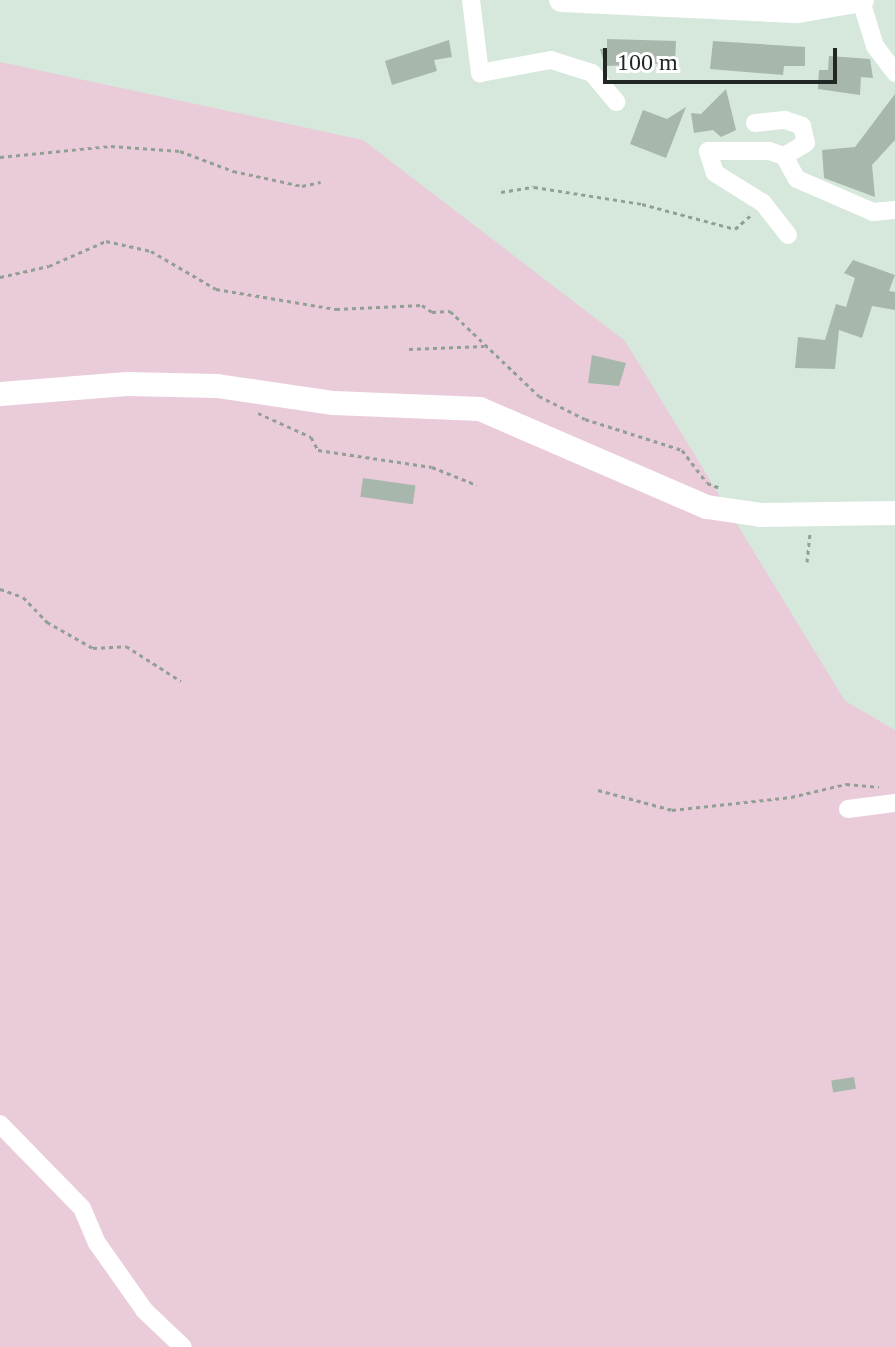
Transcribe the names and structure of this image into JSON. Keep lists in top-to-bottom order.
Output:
{
  "scale_bar": "100 m"
}
